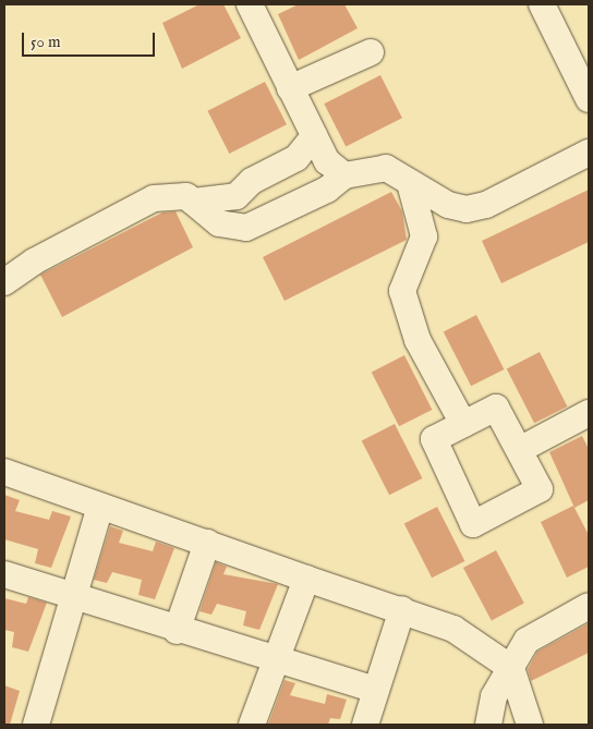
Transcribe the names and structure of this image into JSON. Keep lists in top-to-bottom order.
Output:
{
  "scale_bar": "50 m"
}
